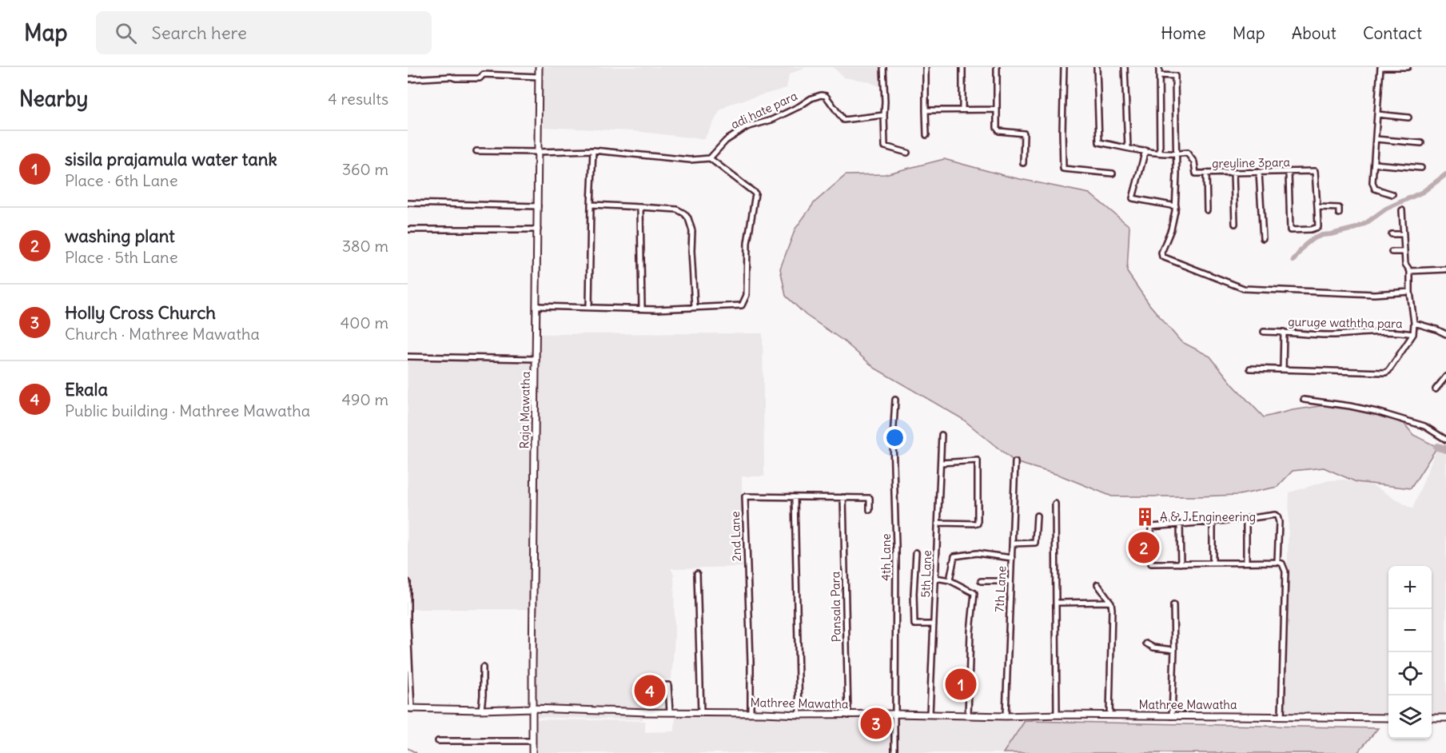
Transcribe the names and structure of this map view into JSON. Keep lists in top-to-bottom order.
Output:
{
  "streets": {
    "street": [
      "adi hate para",
      "greyline 3para",
      "guruge waththa para",
      "Raja Mawatha",
      "2nd Lane",
      "4th Lane",
      "5th Lane",
      "7th Lane",
      "Pansala Para",
      "Mathree Mawatha"
    ]
  },
  "crossings": [
    ["Raja Mawatha", "Mathree Mawatha"],
    ["2nd Lane", "Pansala Para"],
    ["2nd Lane", "Mathree Mawatha"],
    ["4th Lane", "Mathree Mawatha"],
    ["5th Lane", "Mathree Mawatha"],
    ["7th Lane", "Mathree Mawatha"],
    ["Pansala Para", "Mathree Mawatha"]
  ],
  "places": {
    "building": ["A & J Engineering"]
  },
  "page": {
    "header": "Map",
    "search": "Search here",
    "nav": [
      "Home",
      "Map",
      "About",
      "Contact"
    ],
    "heading": ["Nearby", "4 results"],
    "list": [
      {
        "mark": "1",
        "name": "sisila prajamula water tank",
        "note": "Place · 6th Lane",
        "value": "360 m"
      },
      {
        "mark": "2",
        "name": "washing plant",
        "note": "Place · 5th Lane",
        "value": "380 m"
      },
      {
        "mark": "3",
        "name": "Holly Cross Church",
        "note": "Church · Mathree Mawatha",
        "value": "400 m"
      },
      {
        "mark": "4",
        "name": "Ekala",
        "note": "Public building · Mathree Mawatha",
        "value": "490 m"
      }
    ],
    "pins": [
      "2",
      "1",
      "4",
      "3"
    ],
    "map_buttons": ["+", "−"]
  }
}
